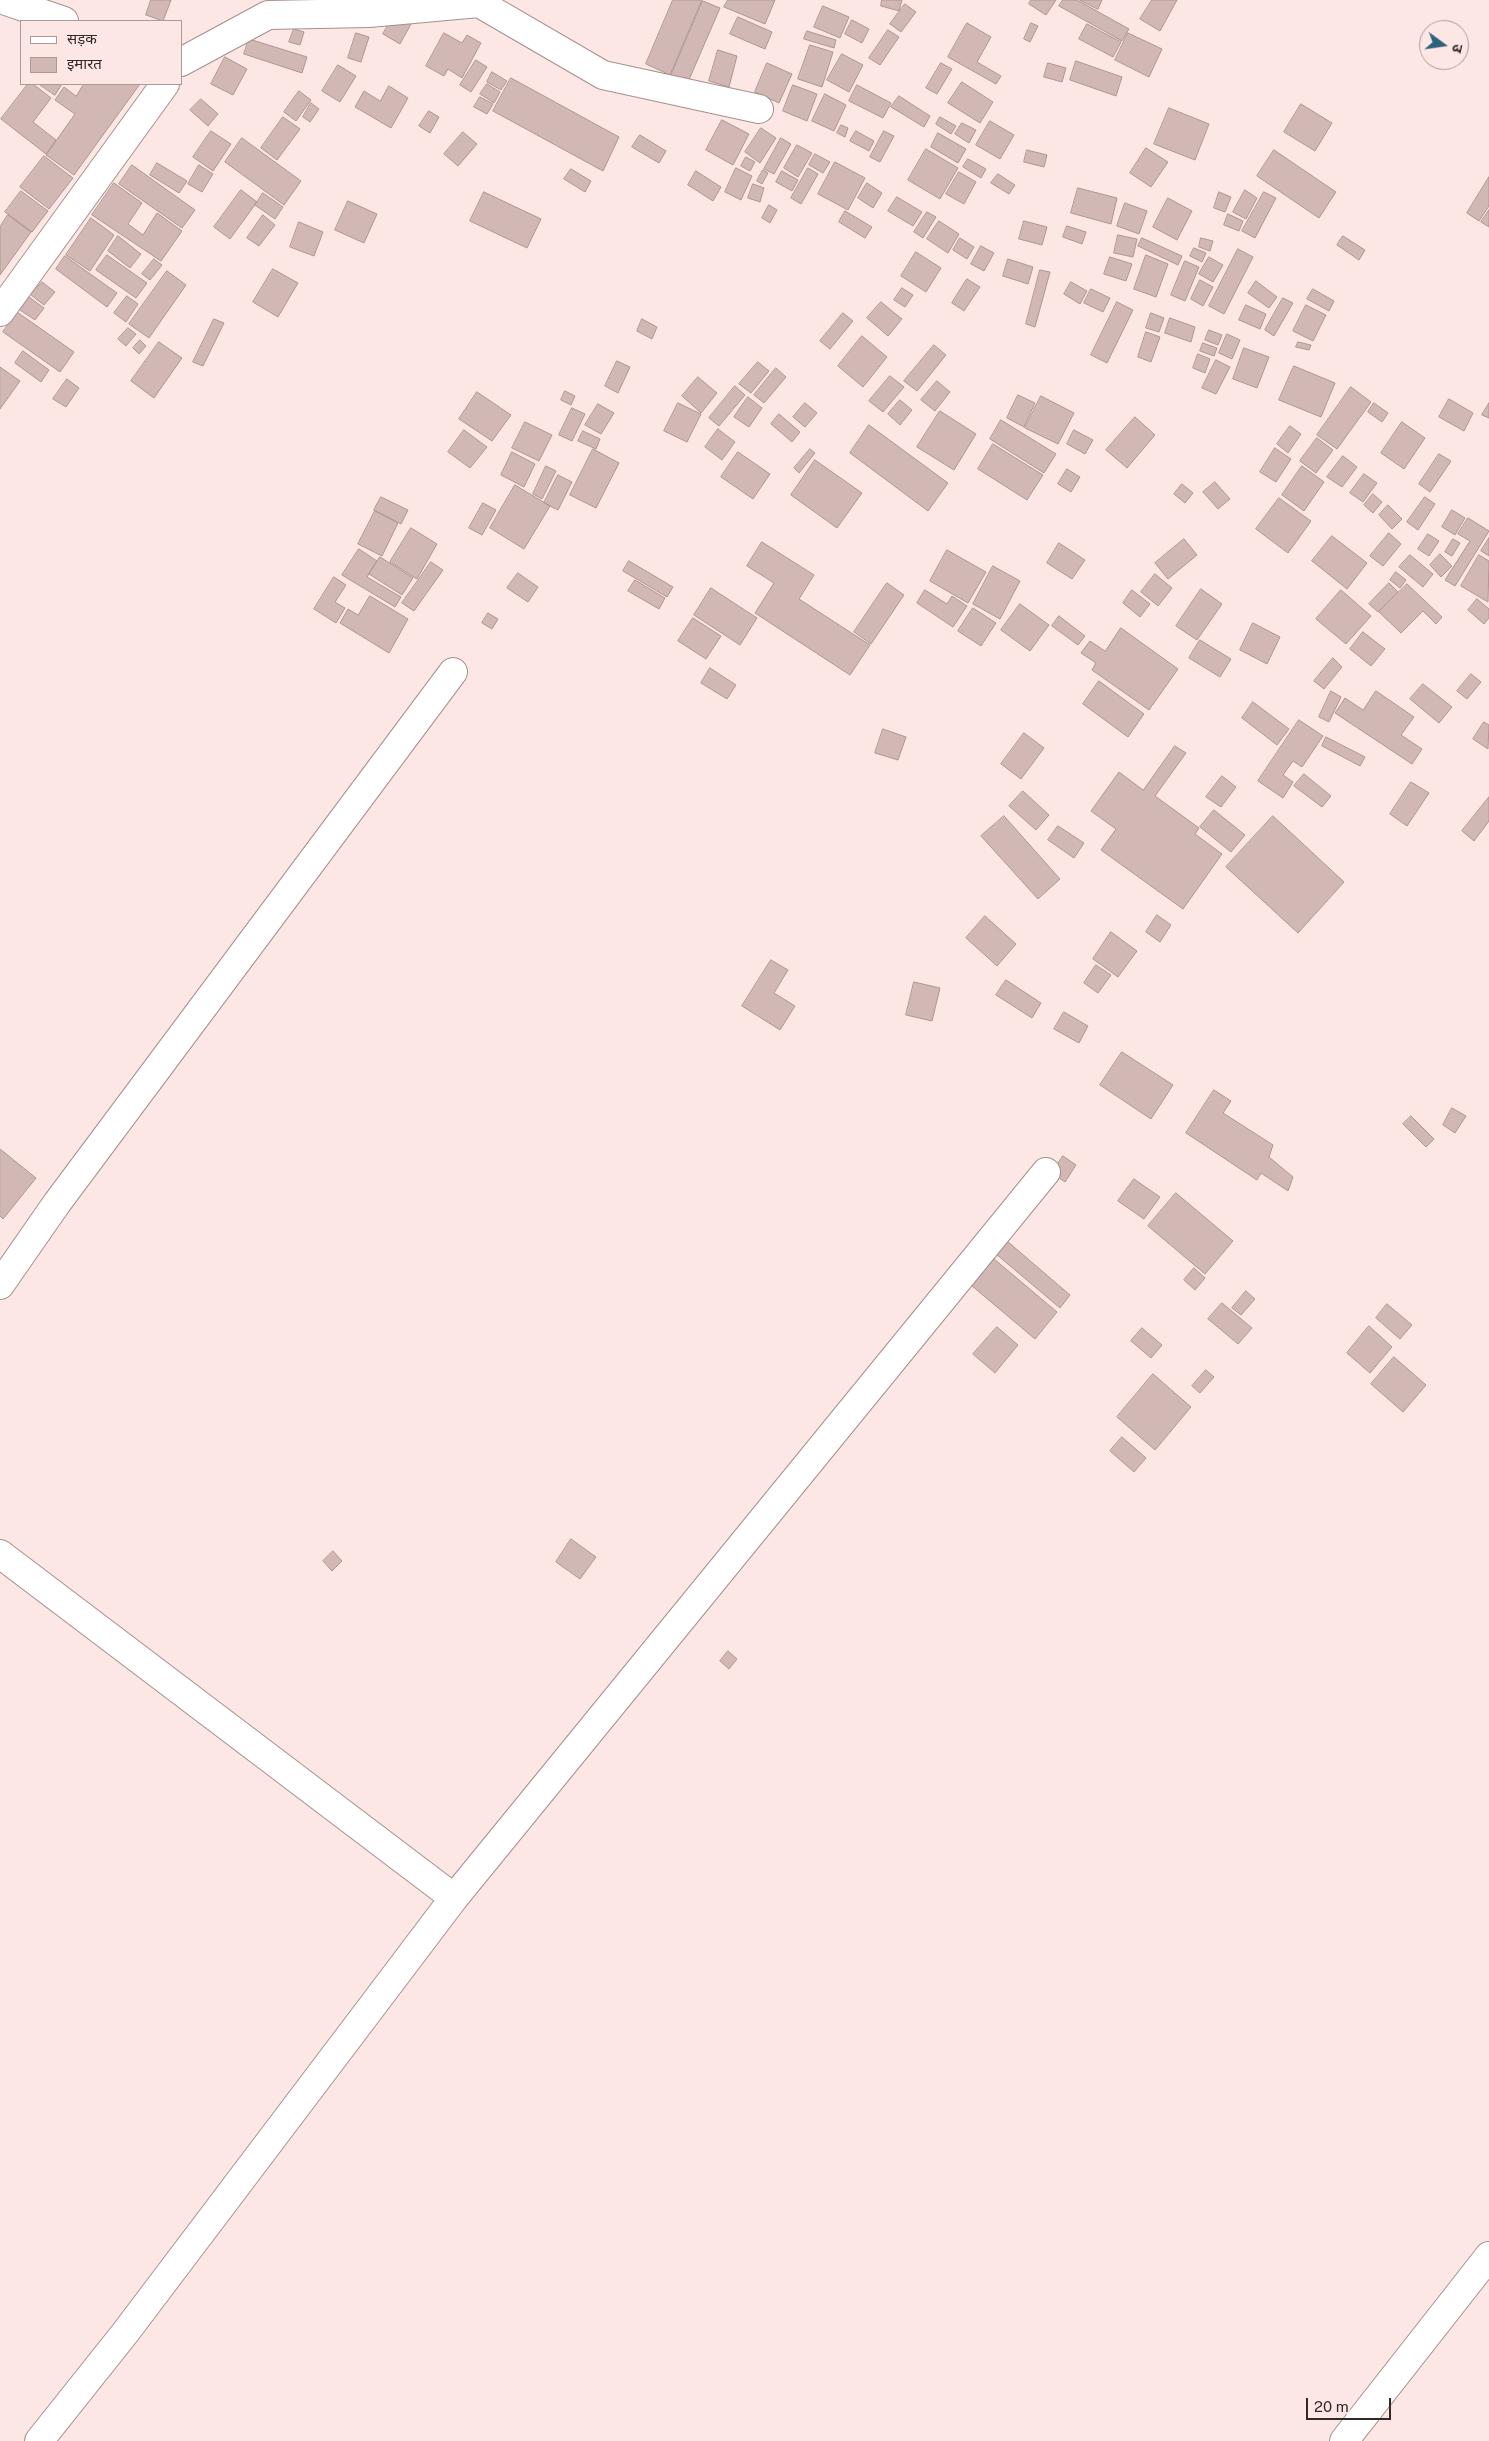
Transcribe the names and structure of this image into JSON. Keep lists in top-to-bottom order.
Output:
{
  "legend": ["सड़क", "इमारत"],
  "scale_bar": "20 m",
  "north": "right"
}
